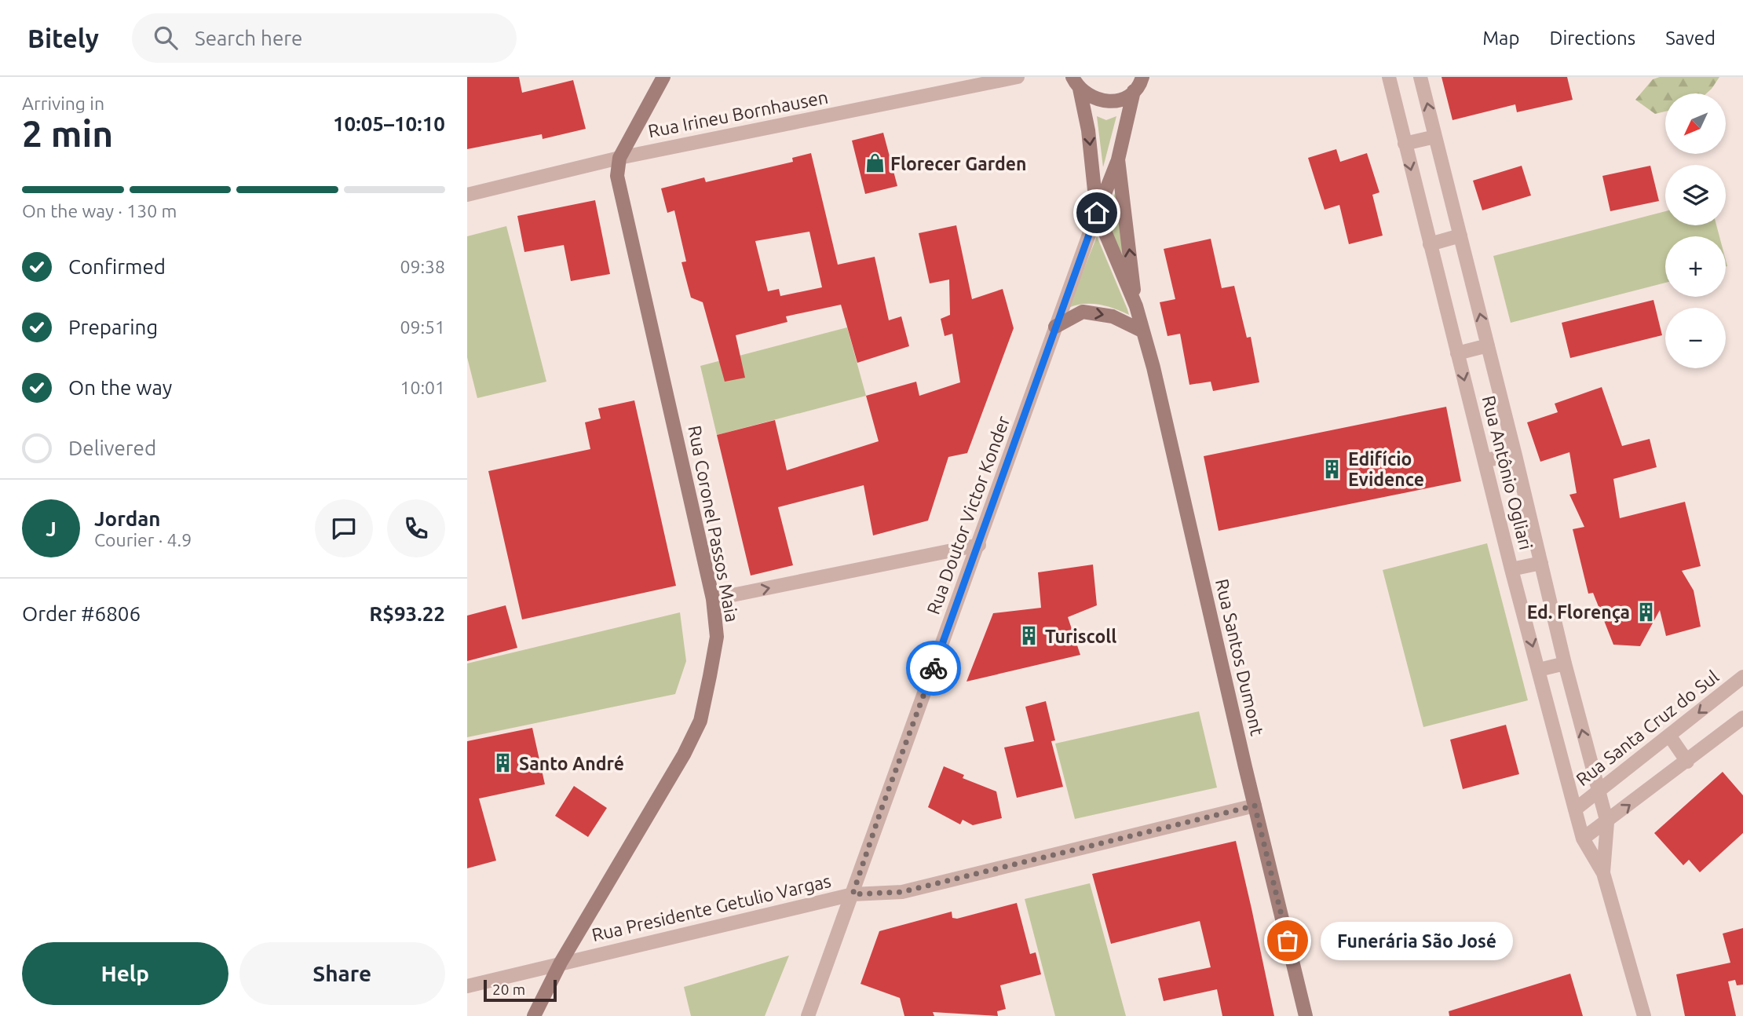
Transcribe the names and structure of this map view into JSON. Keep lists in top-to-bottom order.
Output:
{
  "streets": {
    "main road": ["Rua Coronel Passos Maia", "Rua Santos Dumont"],
    "street": [
      "Rua Irineu Bornhausen",
      "Rua Antônio Ogliari",
      "Rua Doutor Victor Konder",
      "Rua Santa Cruz do Sul",
      "Rua Presidente Getulio Vargas"
    ]
  },
  "crossings": [
    ["Rua Irineu Bornhausen", "Rua Coronel Passos Maia"],
    ["Rua Antônio Ogliari", "Rua Santa Cruz do Sul"],
    ["Rua Doutor Victor Konder", "Rua Santos Dumont"],
    ["Rua Doutor Victor Konder", "Rua Presidente Getulio Vargas"],
    ["Rua Coronel Passos Maia", "Rua Presidente Getulio Vargas"],
    ["Rua Santos Dumont", "Rua Presidente Getulio Vargas"]
  ],
  "places": {
    "shop": ["Florecer Garden"],
    "building": [
      "Edifício Evidence",
      "Ed. Florença",
      "Turiscoll",
      "Santo André"
    ],
    "other": ["Funerária São José"]
  },
  "scale_bar": "20 m",
  "north": "bottom left",
  "page": {
    "header": "Bitely",
    "search": "Search here",
    "nav": ["Map", "Directions", "Saved"],
    "heading": ["2 min", "Arriving in", "10:05–10:10"],
    "panel": [
      "Jordan",
      "Courier · 4.9",
      "Order #6806",
      "R$93.22"
    ],
    "map_buttons": ["+", "−"],
    "bar": "On the way · 130 m",
    "list": [
      ["Confirmed", "09:38"],
      ["Preparing", "09:51"],
      ["On the way", "10:01"],
      "Delivered"
    ],
    "round": "J",
    "bubble": "Funerária São José",
    "buttons": ["Help", "Share"],
    "scale": "20 m"
  }
}
